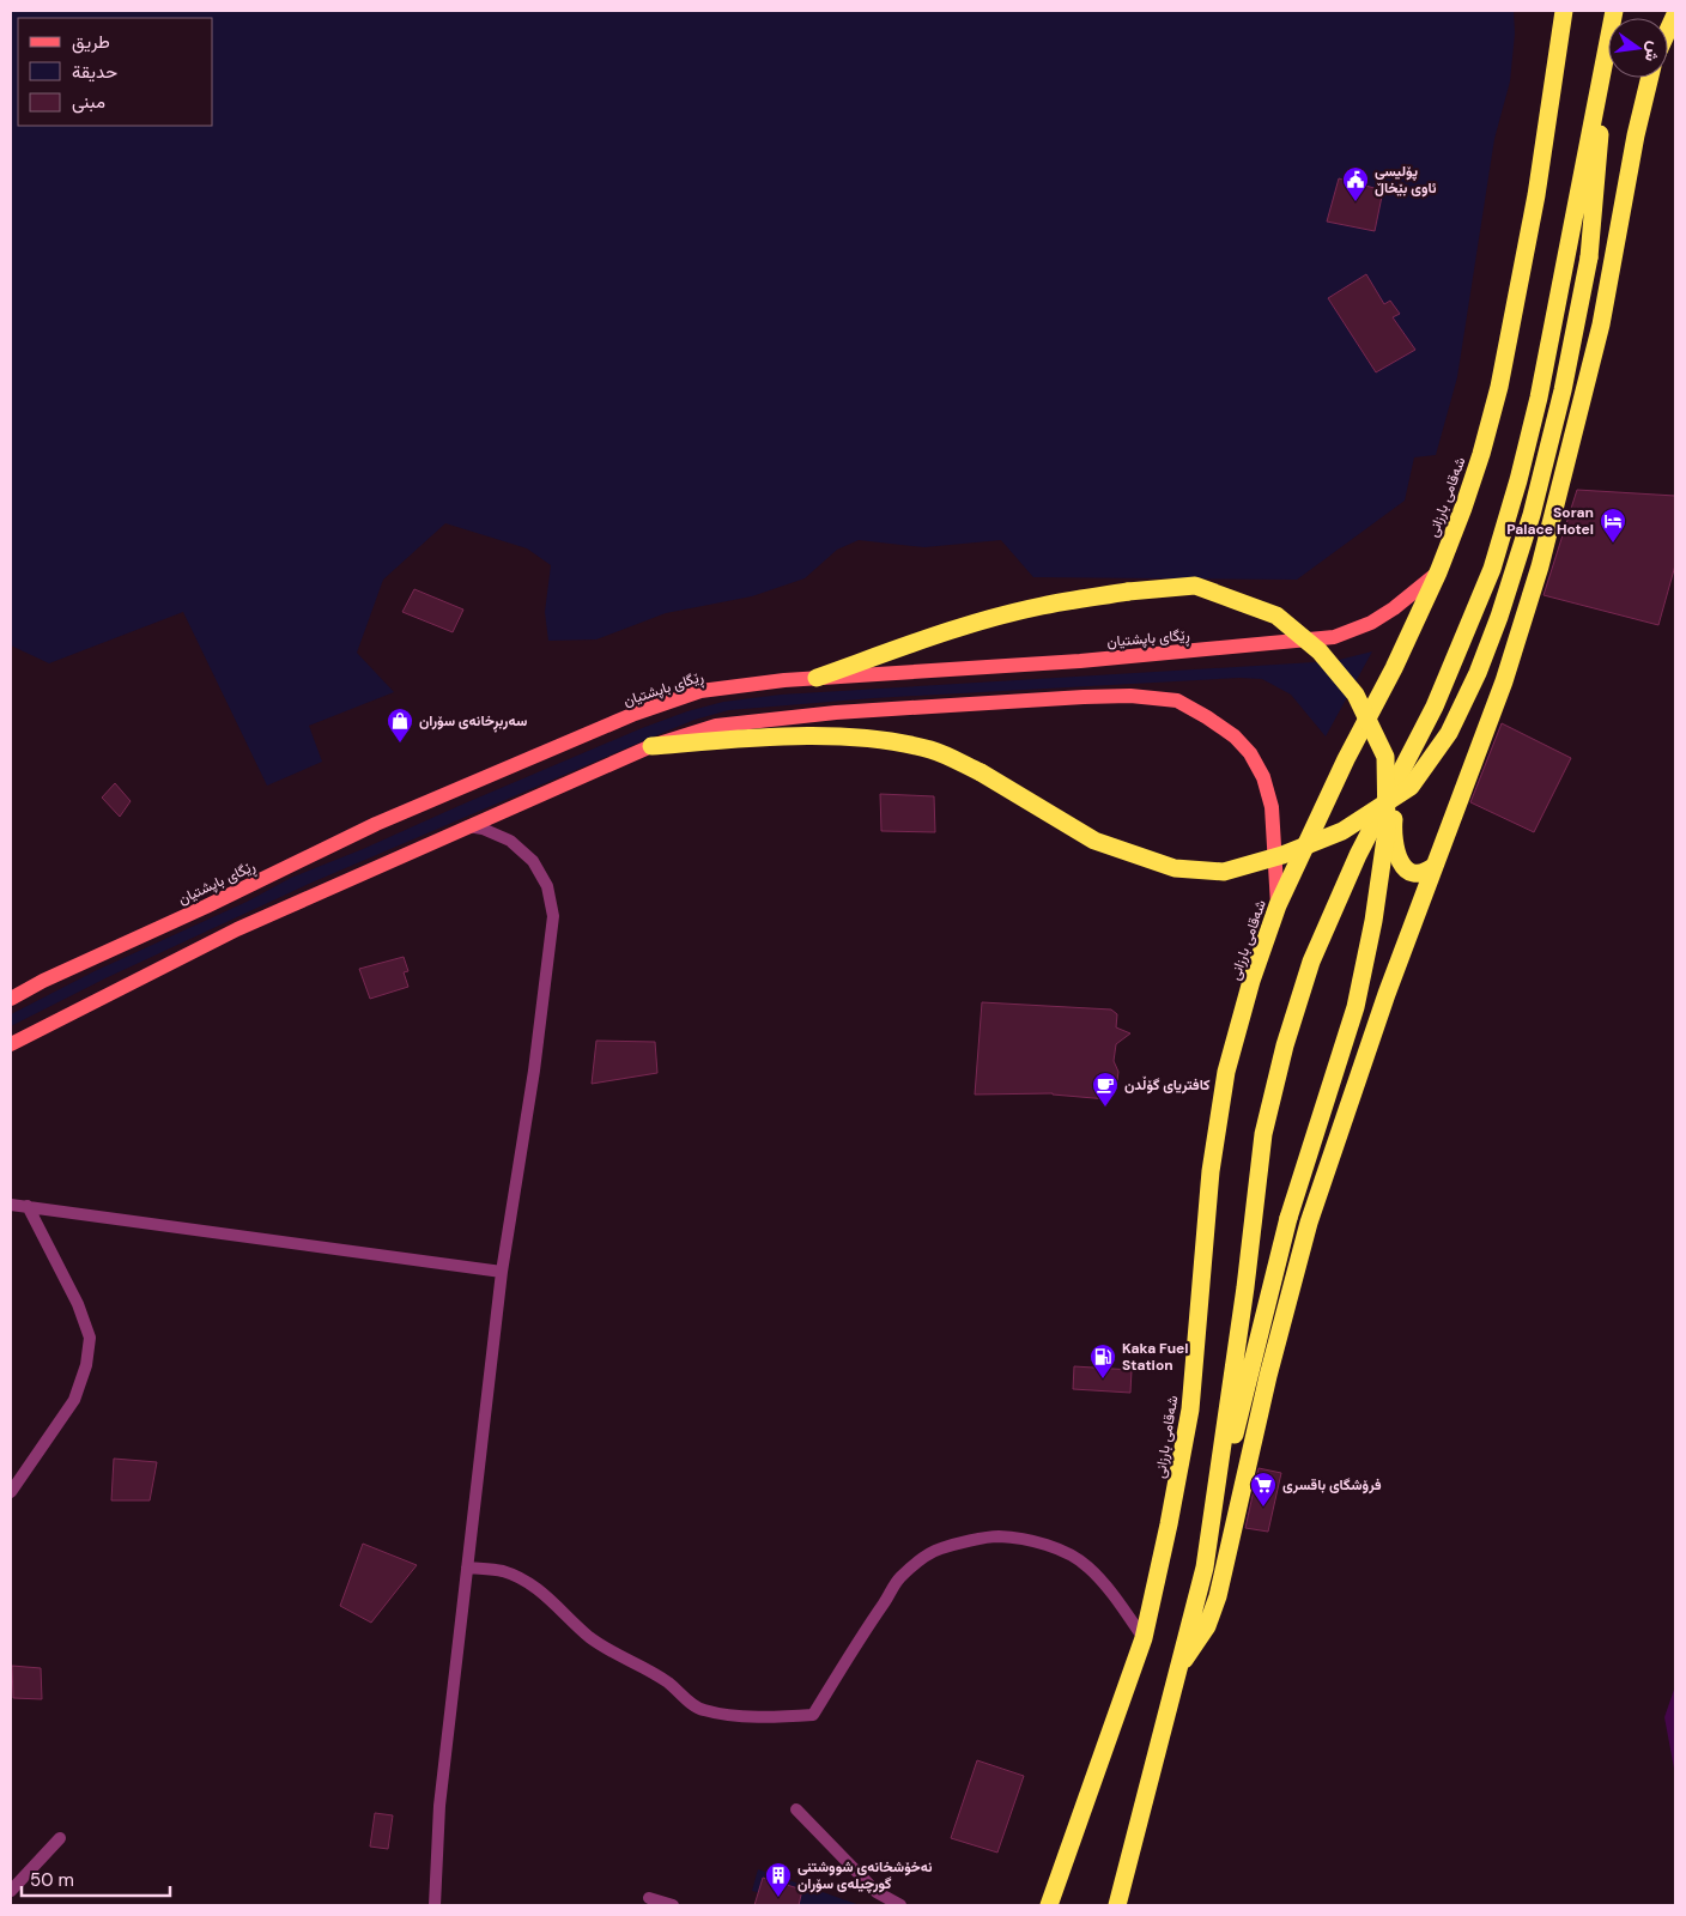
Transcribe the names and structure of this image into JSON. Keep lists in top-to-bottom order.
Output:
{
  "streets": {
    "highway": ["شەقامی بارزانی"],
    "main road": ["ڕێگای باپشتیان"]
  },
  "crossings": [
    ["شەقامی بارزانی", "ڕێگای باپشتیان"]
  ],
  "places": {
    "public building": ["پۆلیسی ئاوی بێخاڵ"],
    "hotel": ["Soran Palace Hotel"],
    "shop": ["سەربڕخانەی سۆران"],
    "cafe": ["کافتریای گۆڵدن"],
    "fuel station": ["Kaka Fuel Station"],
    "supermarket": ["فرۆشگای باقسری"],
    "building": ["نەخۆشخانەی شووشتنی گورچیلەی سۆران"]
  },
  "legend": ["طريق", "حديقة", "مبنى"],
  "scale_bar": "50 m",
  "north": "right"
}
